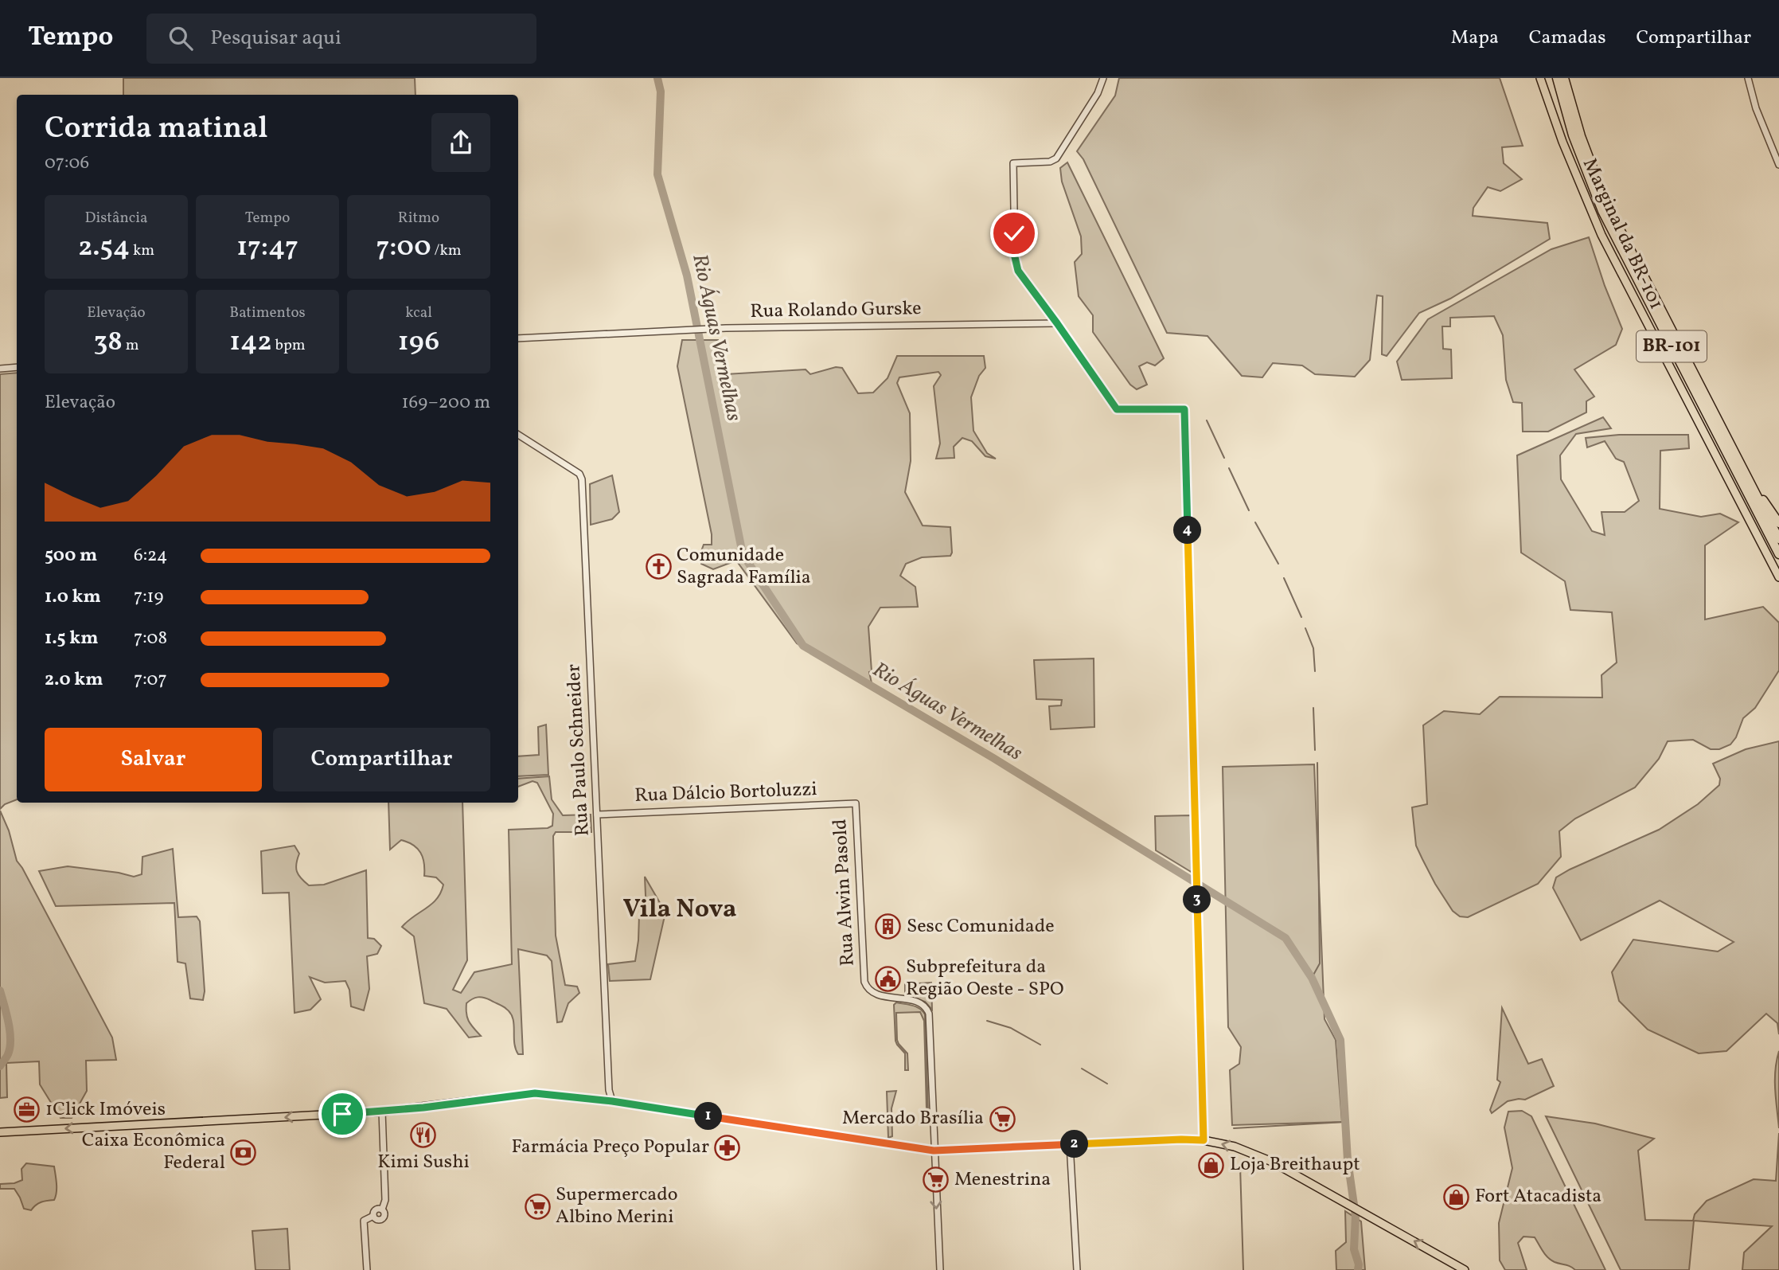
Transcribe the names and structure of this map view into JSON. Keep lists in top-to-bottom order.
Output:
{
  "streets": {
    "highway": ["BR-101"],
    "main road": ["Marginal da BR-101"],
    "street": [
      "Rua Rolando Gurske",
      "Rua Paulo Schneider",
      "Rua Dálcio Bortoluzzi",
      "Rua Alwin Pasold"
    ]
  },
  "crossings": [
    ["Rua Paulo Schneider", "Rua Dálcio Bortoluzzi"],
    ["Rua Dálcio Bortoluzzi", "Rua Alwin Pasold"]
  ],
  "districts": ["Vila Nova"],
  "water": ["Rio Águas Vermelhas"],
  "places": {
    "church": ["Comunidade Sagrada Família"],
    "building": ["Sesc Comunidade"],
    "public building": ["Subprefeitura da Região Oeste - SPO"],
    "office": ["1Click Imóveis"],
    "supermarket": ["Mercado Brasília", "Menestrina", "Supermercado Albino Merini"],
    "restaurant": ["Kimi Sushi"],
    "pharmacy": ["Farmácia Preço Popular"],
    "bank": ["Caixa Econômica Federal"],
    "shop": ["Loja Breithaupt", "Fort Atacadista"]
  },
  "page": {
    "header": "Tempo",
    "search": "Pesquisar aqui",
    "nav": ["Mapa", "Camadas", "Compartilhar"],
    "heading": ["Corrida matinal", "07:06"],
    "stats": [
      ["Distância", "2.54 km"],
      ["Tempo", "17:47"],
      ["Ritmo", "7:00 /km"],
      ["Elevação", "38 m"],
      ["Batimentos", "142 bpm"],
      ["kcal", "196"]
    ],
    "chart": ["Elevação", "169–200 m"],
    "pins": [
      "4",
      "3",
      "1",
      "2"
    ],
    "list": [
      {
        "name": "500 m",
        "note": "6:24"
      },
      {
        "name": "1.0 km",
        "note": "7:19"
      },
      {
        "name": "1.5 km",
        "note": "7:08"
      },
      {
        "name": "2.0 km",
        "note": "7:07"
      }
    ],
    "buttons": ["Salvar", "Compartilhar"]
  }
}
